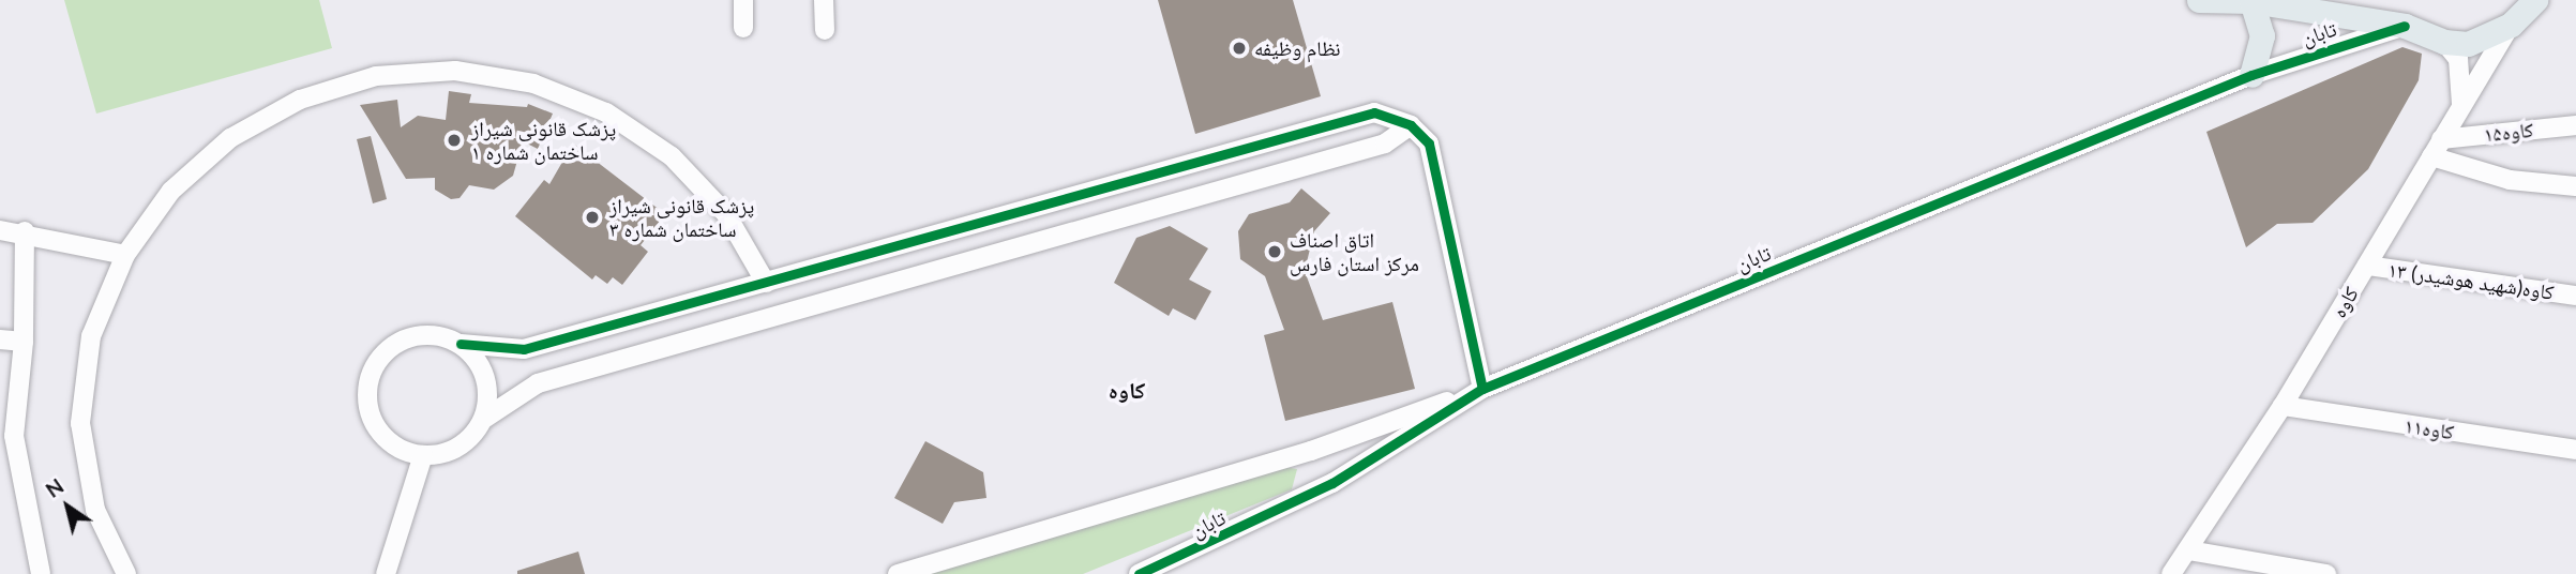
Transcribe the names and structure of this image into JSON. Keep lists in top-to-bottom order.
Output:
{
  "streets": {
    "street": [
      "تابان",
      "کاوه۱۵",
      "۱۳ کاوه(شهید هوشیدر)",
      "کاوه",
      "کاوه۱۱"
    ]
  },
  "crossings": [
    ["کاوه۱۵", "کاوه"],
    ["۱۳ کاوه(شهید هوشیدر)", "کاوه"],
    ["کاوه", "کاوه۱۱"]
  ],
  "districts": ["کاوه"],
  "places": [
    "نظام وظیفه",
    "پزشک قانونی شیراز ساختمان شماره ۱",
    "پزشک قانونی شیراز ساختمان شماره ٣",
    "اتاق اصناف مرکز استان فارس"
  ],
  "north": "top left"
}
